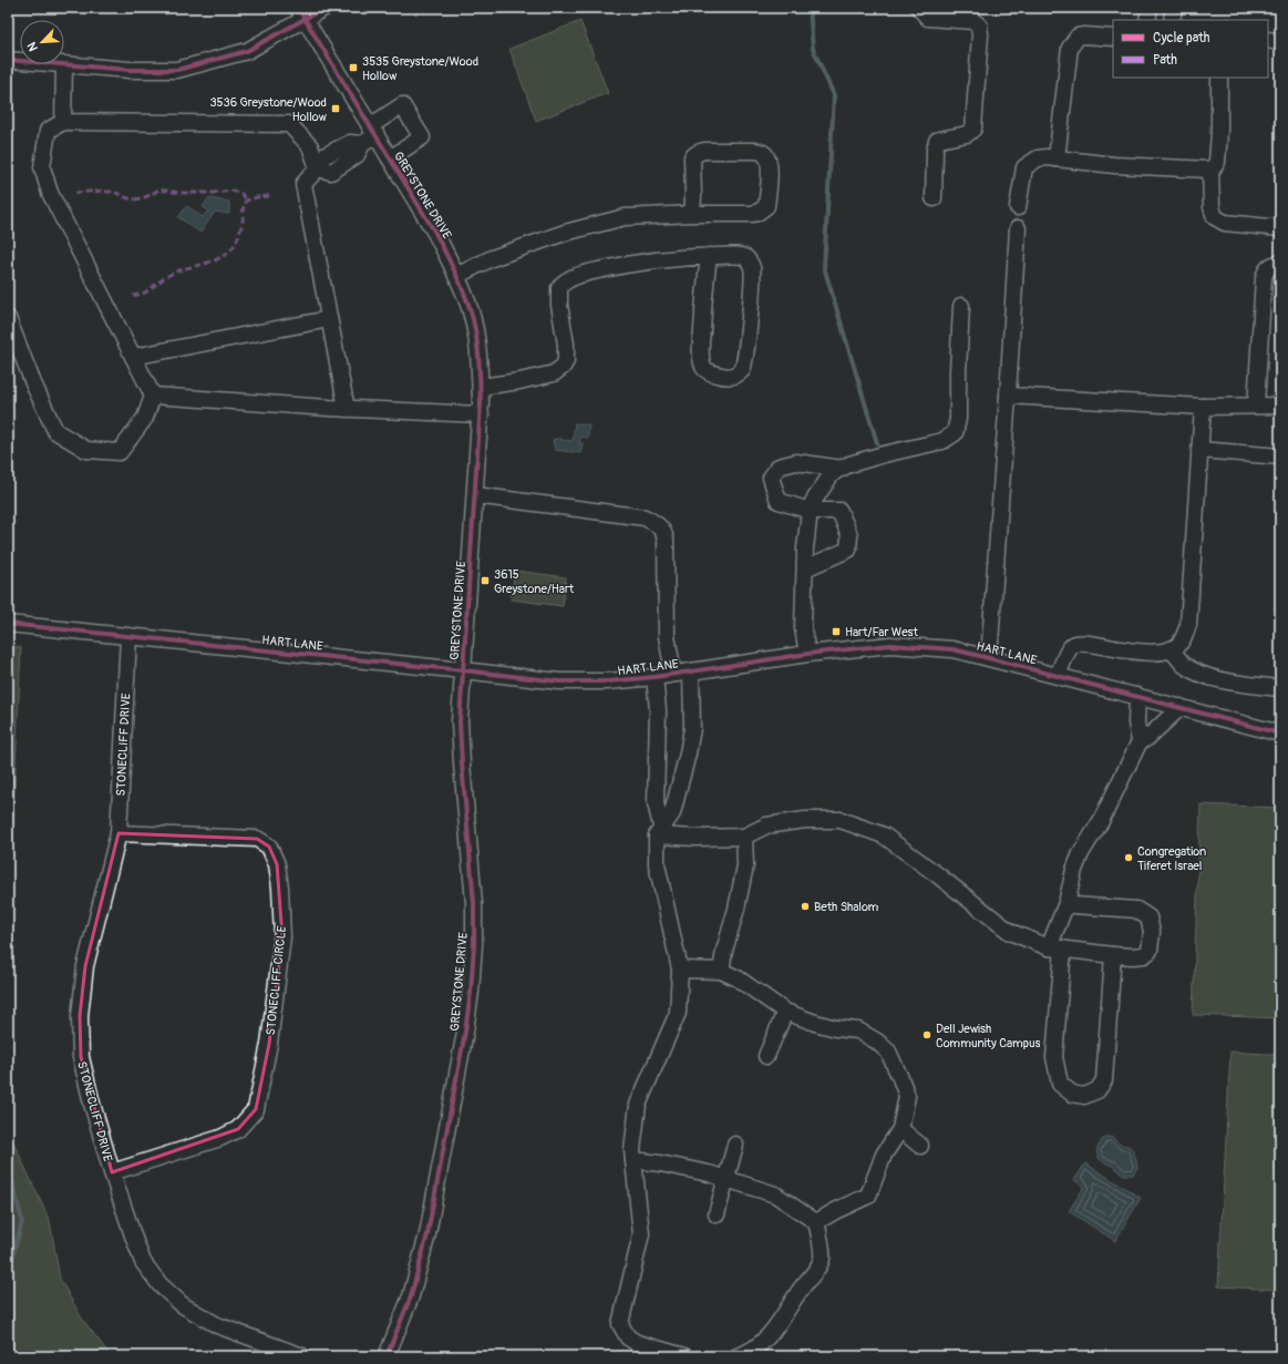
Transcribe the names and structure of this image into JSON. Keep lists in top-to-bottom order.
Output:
{
  "streets": {
    "street": [
      "GREYSTONE DRIVE",
      "HART LANE",
      "STONECLIFF DRIVE",
      "STONECLIFF CIRCLE"
    ]
  },
  "crossings": [
    ["GREYSTONE DRIVE", "HART LANE"],
    ["HART LANE", "STONECLIFF DRIVE"],
    ["STONECLIFF DRIVE", "STONECLIFF CIRCLE"]
  ],
  "places": {
    "transit": [
      "3535 Greystone/Wood Hollow",
      "3536 Greystone/Wood Hollow",
      "3615 Greystone/Hart",
      "Hart/Far West"
    ],
    "other": ["Congregation Tiferet Israel", "Beth Shalom", "Dell Jewish Community Campus"]
  },
  "legend": ["Cycle path", "Path"],
  "north": "bottom left"
}
